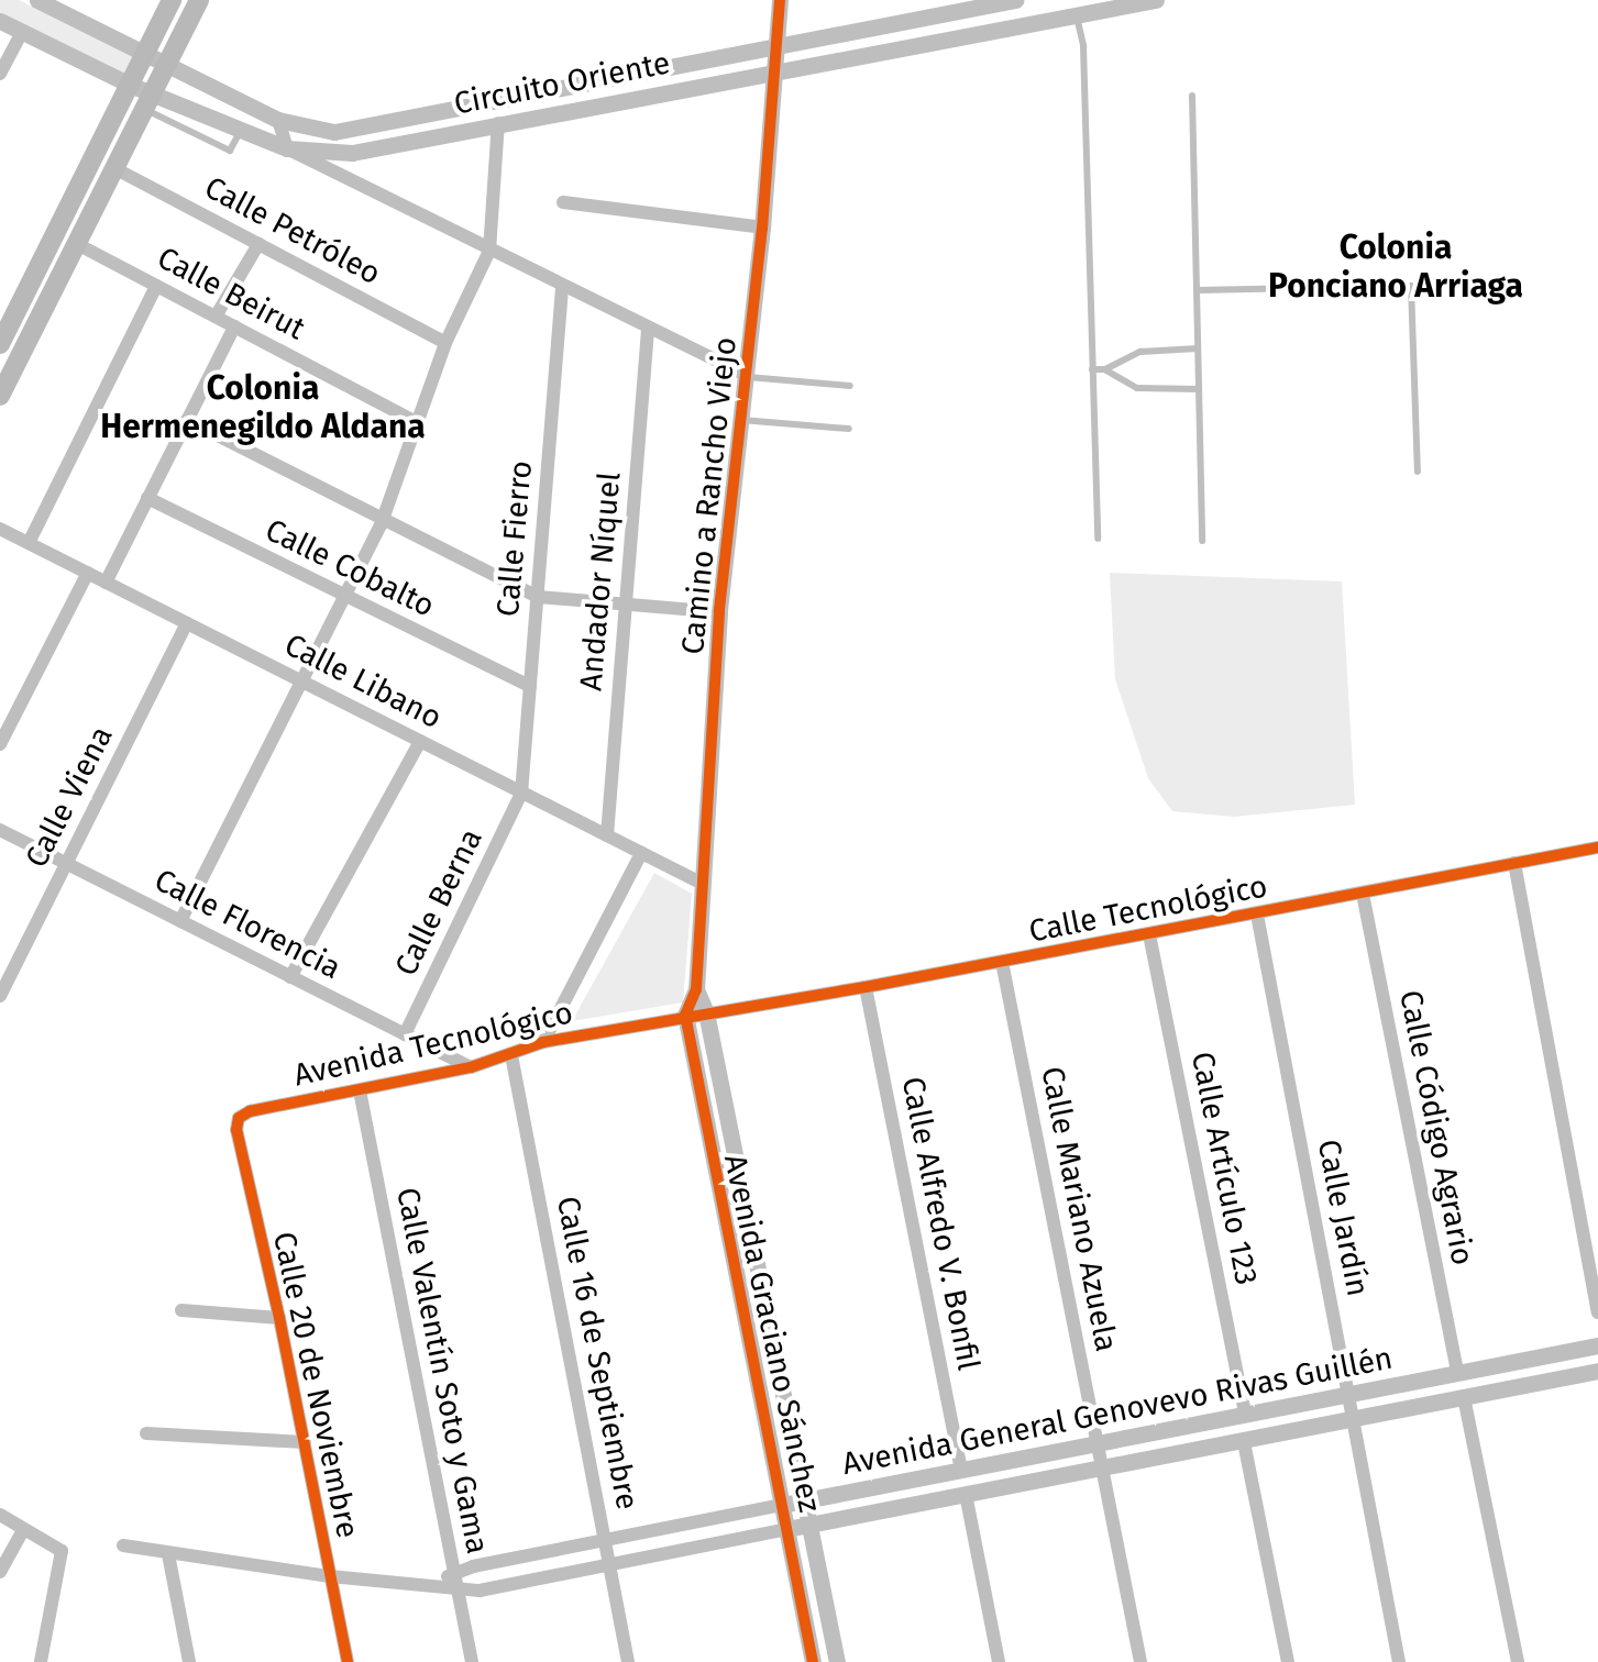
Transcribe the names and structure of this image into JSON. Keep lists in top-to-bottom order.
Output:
{
  "streets": {
    "street": [
      "Circuito Oriente",
      "Calle Petróleo",
      "Calle Beirut",
      "Camino a Rancho Viejo",
      "Calle Fierro",
      "Calle Cobalto",
      "Andador Níquel",
      "Calle Libano",
      "Calle Viena",
      "Calle Berna",
      "Calle Tecnológico",
      "Calle Florencia",
      "Avenida Tecnológico",
      "Calle Código Agrario",
      "Calle Artículo 123",
      "Calle Mariano Azuela",
      "Calle Jardín",
      "Calle Alfredo V. Bonfil",
      "Avenida Graciano Sánchez",
      "Calle 16 de Septiembre",
      "Calle Valentín Soto y Gama",
      "Calle 20 de Noviembre",
      "Avenida General Genovevo Rivas Guillén"
    ]
  },
  "crossings": [
    ["Circuito Oriente", "Camino a Rancho Viejo"],
    ["Camino a Rancho Viejo", "Calle Libano"],
    ["Camino a Rancho Viejo", "Calle Tecnológico"],
    ["Camino a Rancho Viejo", "Avenida Tecnológico"],
    ["Camino a Rancho Viejo", "Avenida Graciano Sánchez"],
    ["Calle Fierro", "Calle Cobalto"],
    ["Calle Fierro", "Calle Libano"],
    ["Calle Fierro", "Calle Berna"],
    ["Andador Níquel", "Calle Libano"],
    ["Calle Libano", "Calle Viena"],
    ["Calle Libano", "Calle Berna"],
    ["Calle Viena", "Calle Florencia"],
    ["Calle Berna", "Calle Florencia"],
    ["Calle Tecnológico", "Avenida Tecnológico"],
    ["Calle Tecnológico", "Calle Código Agrario"],
    ["Calle Tecnológico", "Calle Artículo 123"],
    ["Calle Tecnológico", "Calle Mariano Azuela"],
    ["Calle Tecnológico", "Calle Jardín"],
    ["Calle Tecnológico", "Calle Alfredo V. Bonfil"],
    ["Calle Tecnológico", "Avenida Graciano Sánchez"],
    ["Calle Florencia", "Avenida Tecnológico"],
    ["Avenida Tecnológico", "Avenida Graciano Sánchez"],
    ["Avenida Tecnológico", "Calle 16 de Septiembre"],
    ["Avenida Tecnológico", "Calle Valentín Soto y Gama"],
    ["Avenida Tecnológico", "Calle 20 de Noviembre"],
    ["Calle Código Agrario", "Avenida General Genovevo Rivas Guillén"],
    ["Calle Artículo 123", "Avenida General Genovevo Rivas Guillén"],
    ["Calle Mariano Azuela", "Avenida General Genovevo Rivas Guillén"],
    ["Calle Jardín", "Avenida General Genovevo Rivas Guillén"],
    ["Calle Alfredo V. Bonfil", "Avenida General Genovevo Rivas Guillén"],
    ["Avenida Graciano Sánchez", "Avenida General Genovevo Rivas Guillén"],
    ["Calle 16 de Septiembre", "Avenida General Genovevo Rivas Guillén"],
    ["Calle Valentín Soto y Gama", "Avenida General Genovevo Rivas Guillén"]
  ],
  "districts": ["Colonia Ponciano Arriaga", "Colonia Hermenegildo Aldana"]
}
